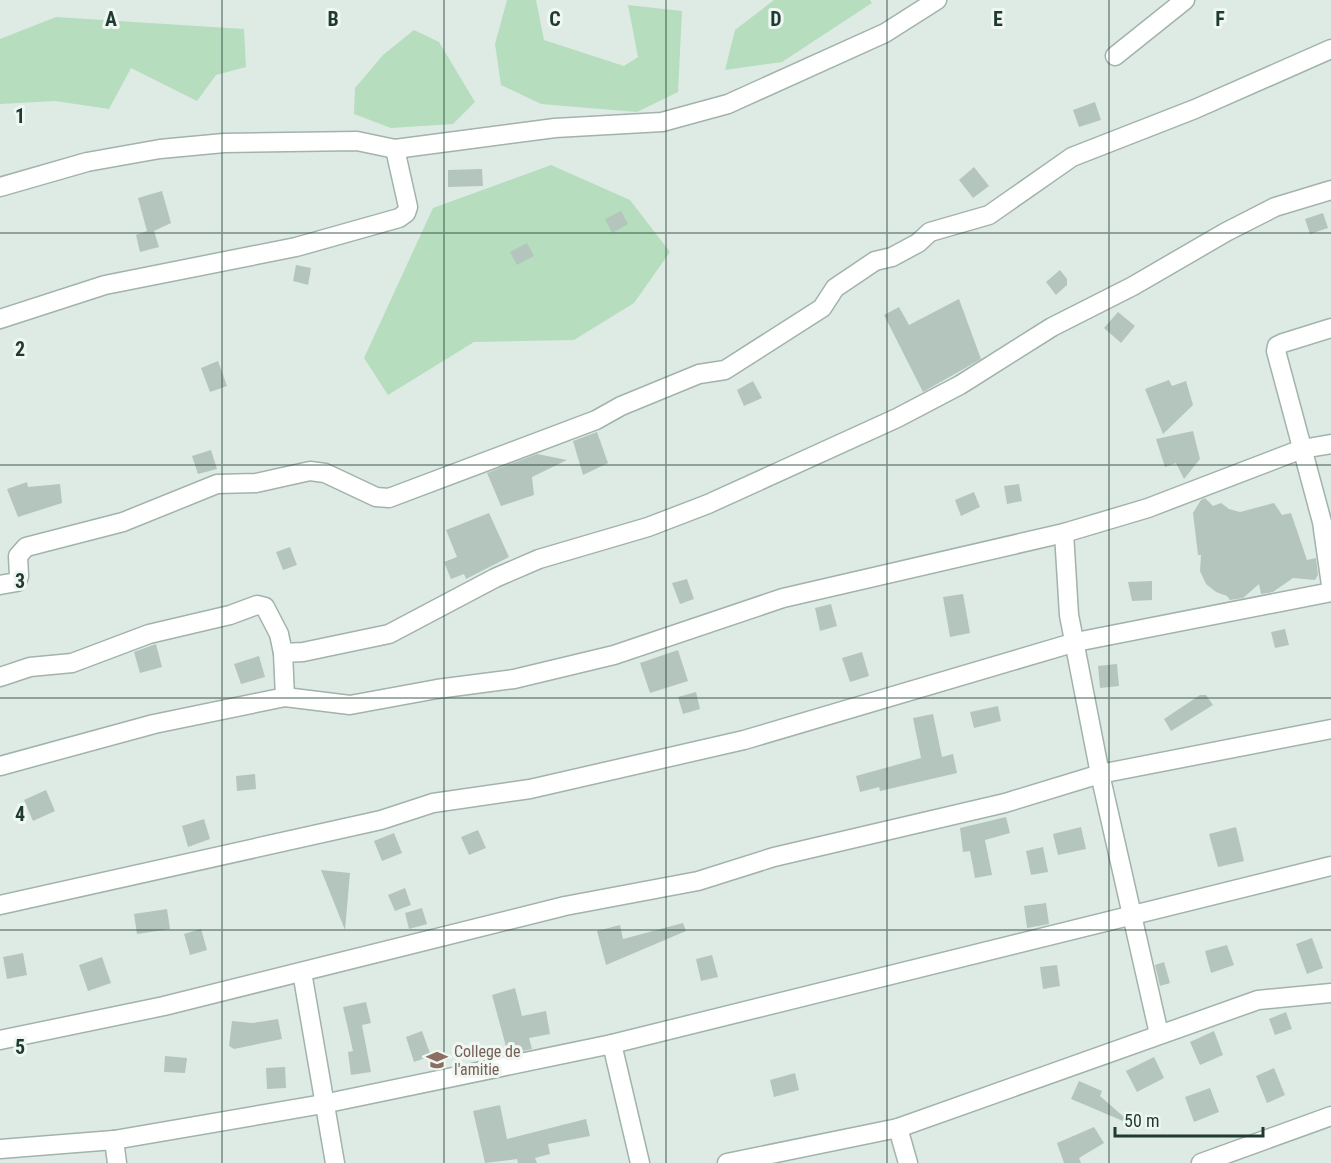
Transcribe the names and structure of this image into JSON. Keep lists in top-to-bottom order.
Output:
{
  "places": {
    "school or university": ["College de l'amitie"]
  },
  "scale_bar": "50 m",
  "grid": {
    "columns": [
      "A",
      "B",
      "C",
      "D",
      "E",
      "F"
    ],
    "rows": [
      "1",
      "2",
      "3",
      "4",
      "5"
    ]
  }
}
